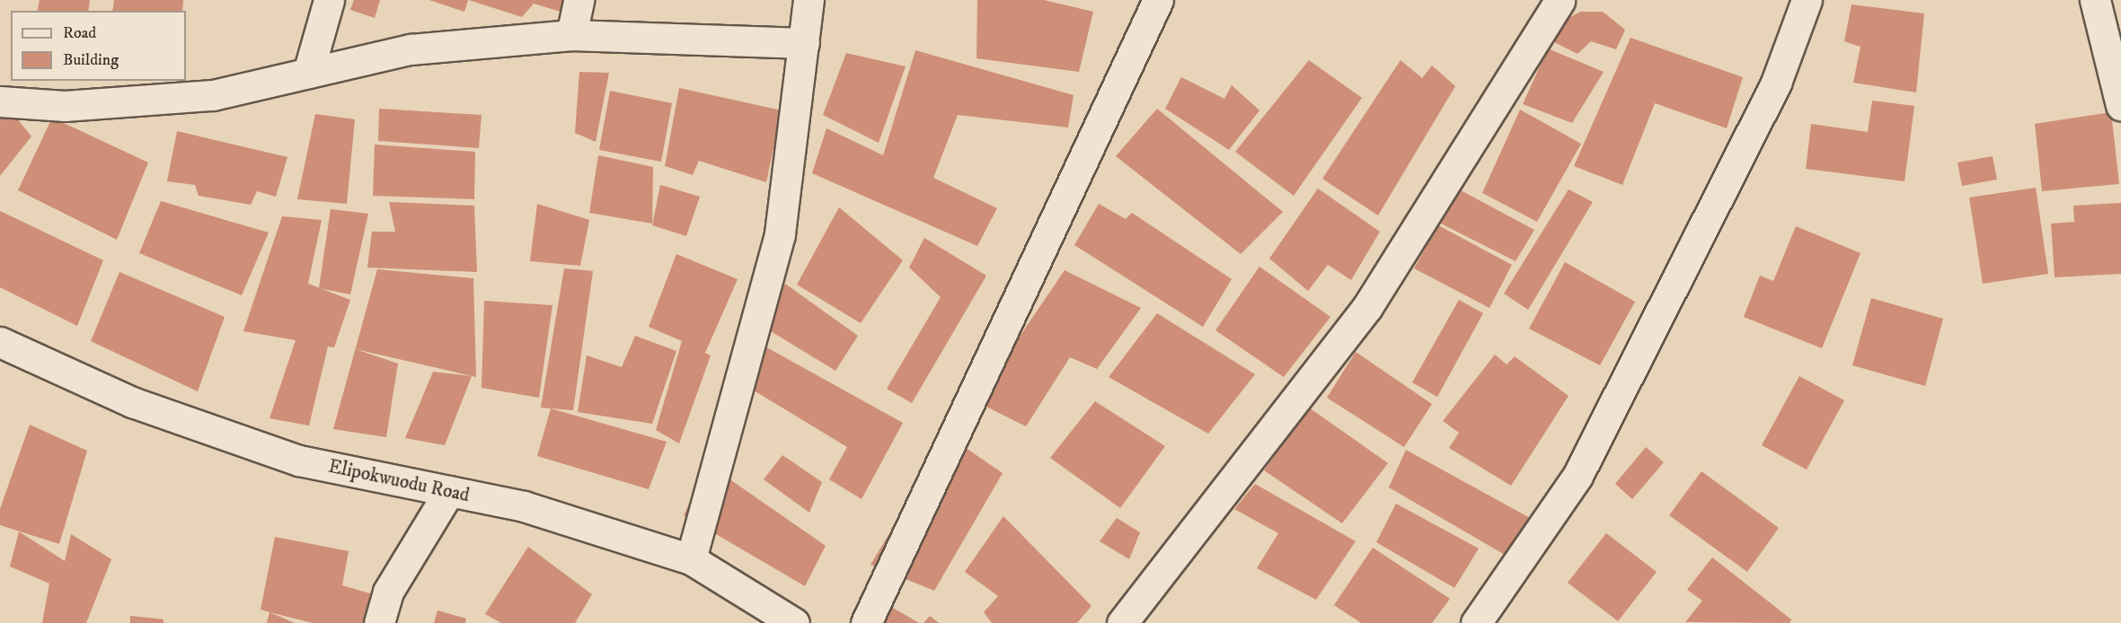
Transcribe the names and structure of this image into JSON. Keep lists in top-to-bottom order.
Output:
{
  "streets": {
    "street": ["Elipokwuodu Road"]
  },
  "legend": ["Road", "Building"]
}
